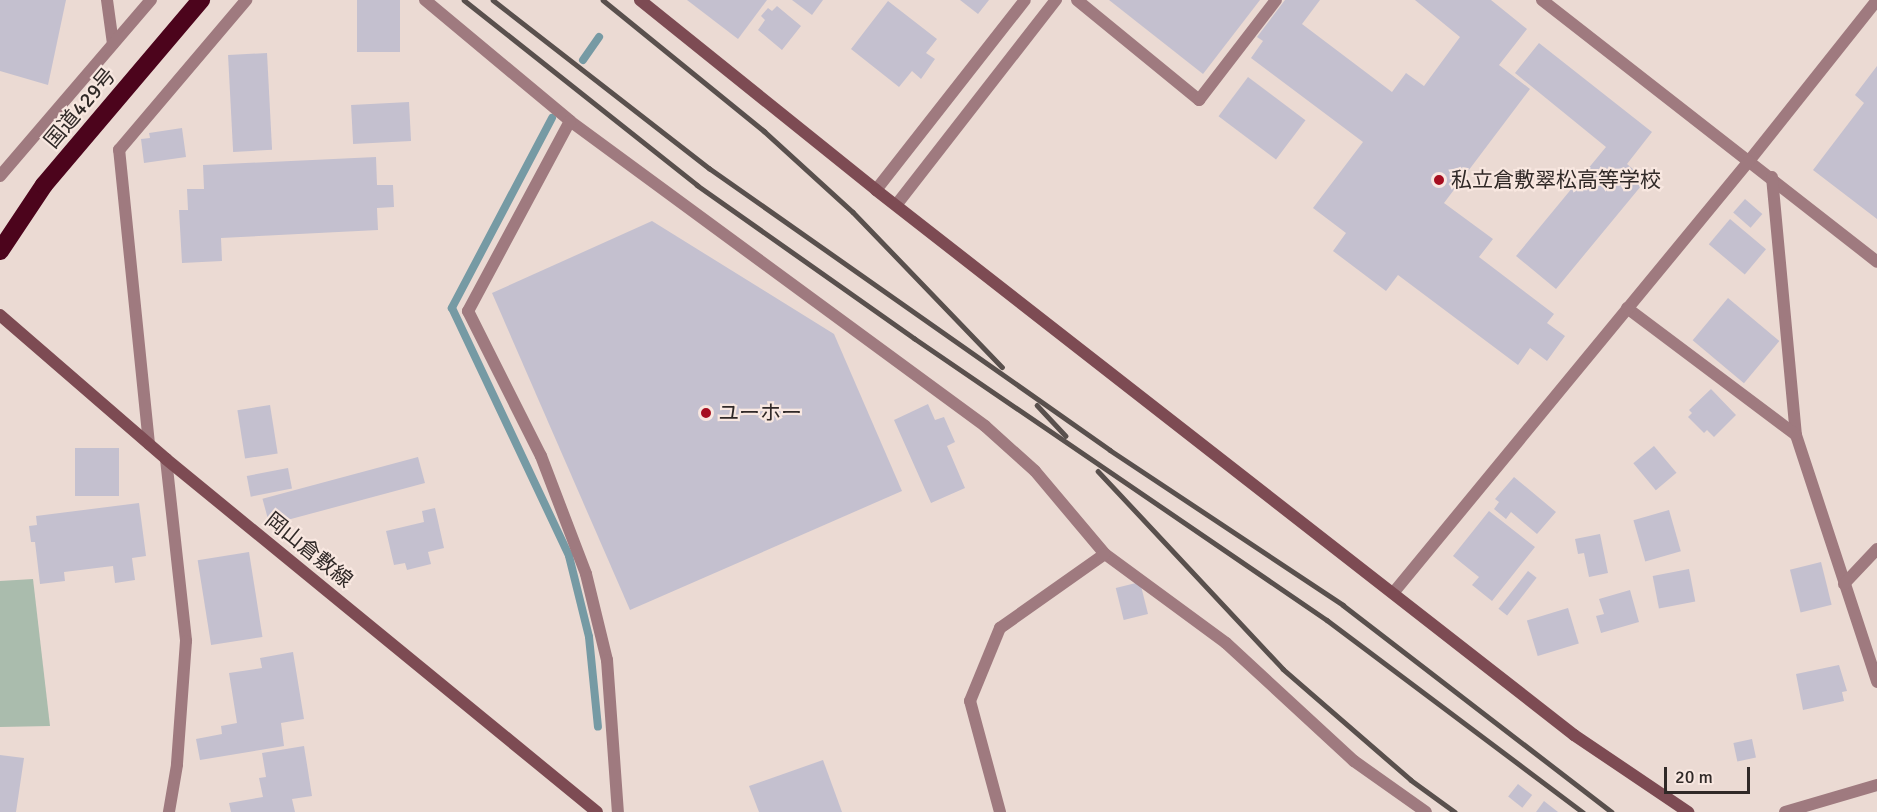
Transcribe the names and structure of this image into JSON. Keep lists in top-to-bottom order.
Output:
{
  "streets": {
    "highway": ["国道429号"],
    "street": ["岡山倉敷線"]
  },
  "places": ["私立倉敷翠松高等学校", "ユーホー"],
  "scale_bar": "20 m"
}
